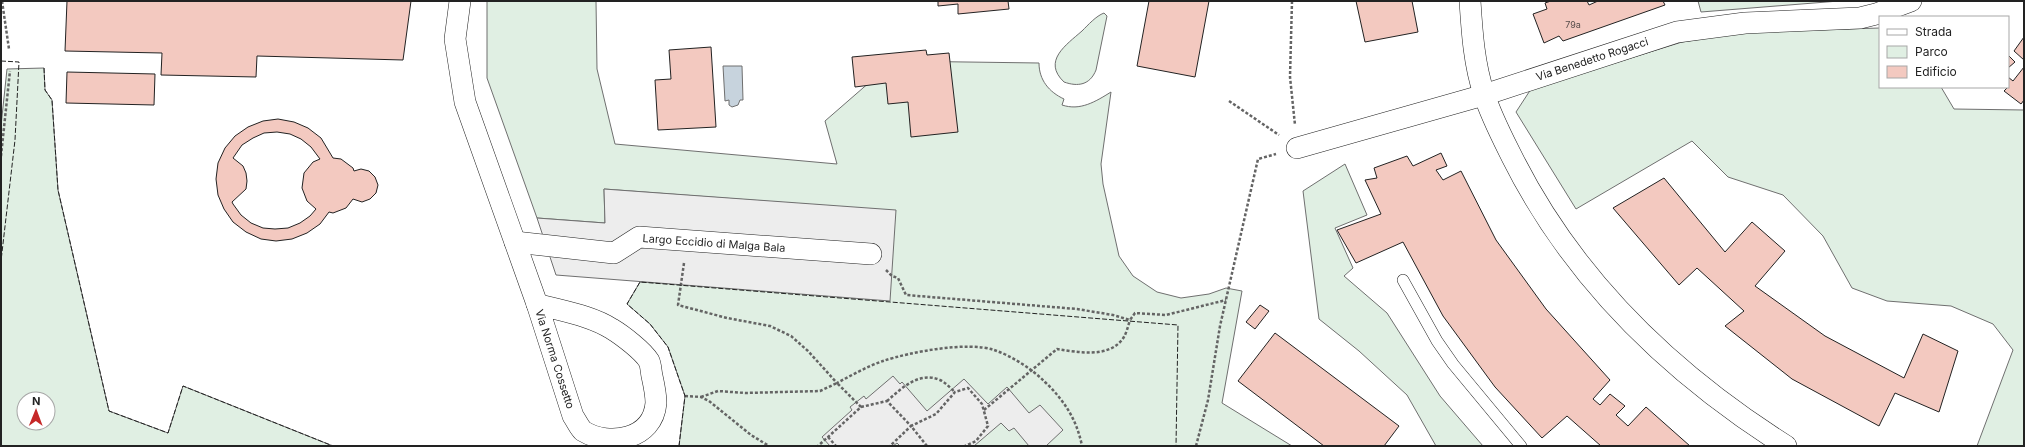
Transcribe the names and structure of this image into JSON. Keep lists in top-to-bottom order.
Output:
{
  "streets": {
    "street": ["Via Benedetto Rogacci", "Largo Eccidio di Malga Bala", "Via Norma Cossetto"]
  },
  "crossings": [
    ["Largo Eccidio di Malga Bala", "Via Norma Cossetto"]
  ],
  "house_numbers": ["79a"],
  "legend": ["Strada", "Parco", "Edificio"],
  "north": "top"
}
